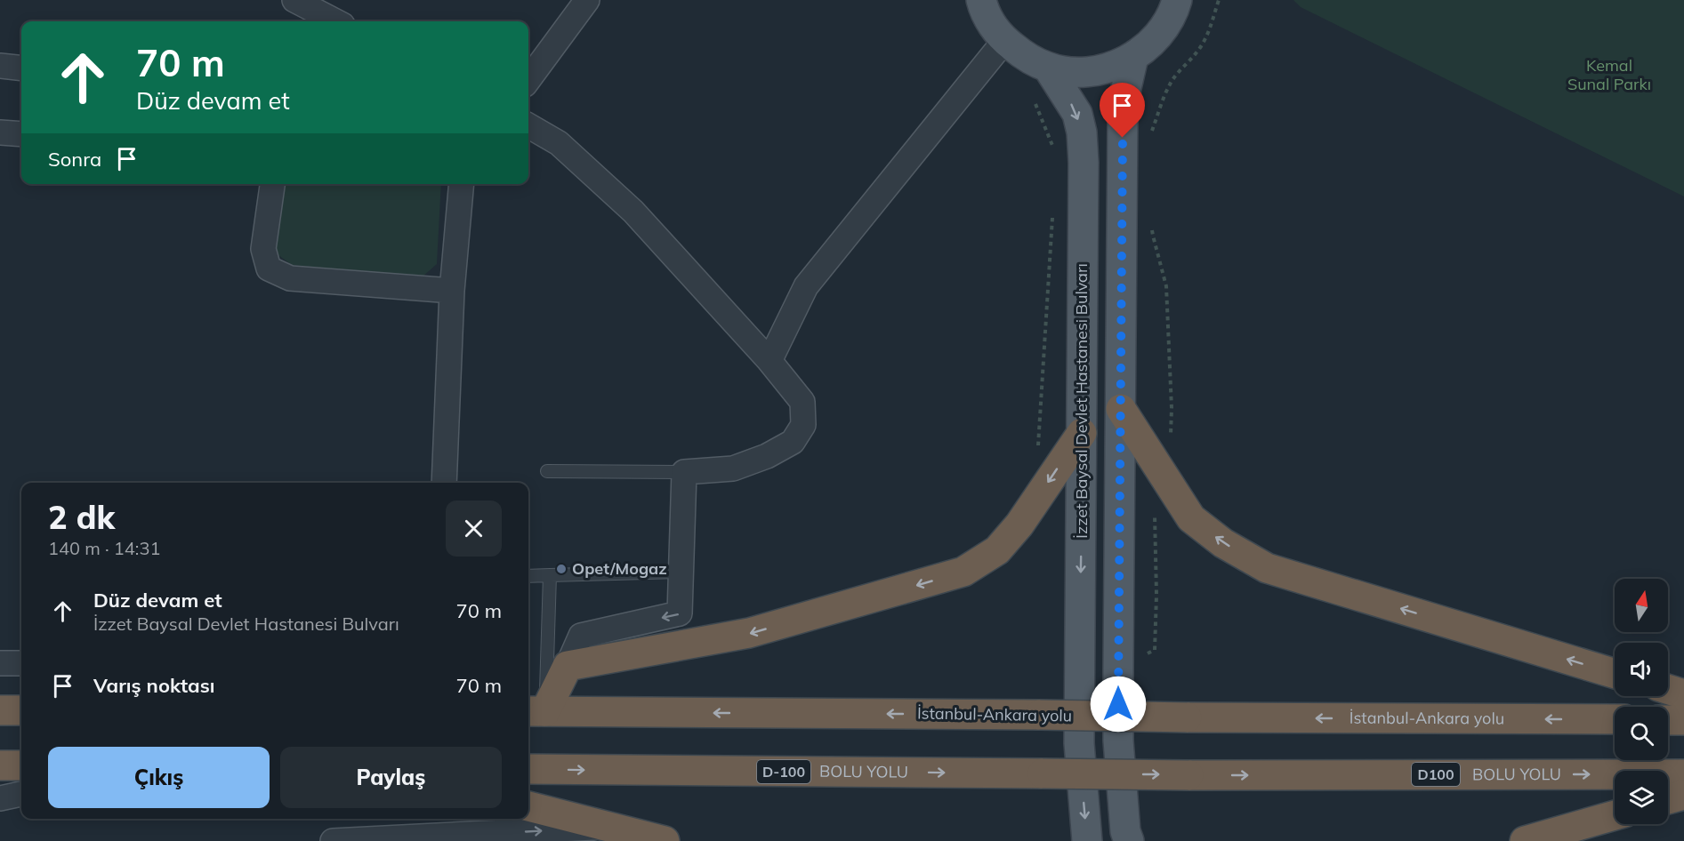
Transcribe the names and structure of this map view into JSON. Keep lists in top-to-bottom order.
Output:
{
  "streets": {
    "highway": [
      "İstanbul-Ankara yolu",
      "D-100",
      "BOLU YOLU",
      "D100"
    ],
    "main road": ["İzzet Baysal Devlet Hastanesi Bulvarı"]
  },
  "one_way": ["İstanbul-Ankara yolu", "BOLU YOLU"],
  "parks": ["Kemal Sunal Parkı"],
  "places": ["Opet/Mogaz"],
  "north": "top",
  "page": {
    "turn": ["70 m", "Düz devam et"],
    "then": "Sonra",
    "heading": ["2 dk", "140 m · 14:31"],
    "list": [
      {
        "name": "Düz devam et",
        "note": "İzzet Baysal Devlet Hastanesi Bulvarı",
        "value": "70 m"
      },
      {
        "name": "Varış noktası",
        "value": "70 m"
      }
    ],
    "buttons": ["Çıkış", "Paylaş"]
  }
}
